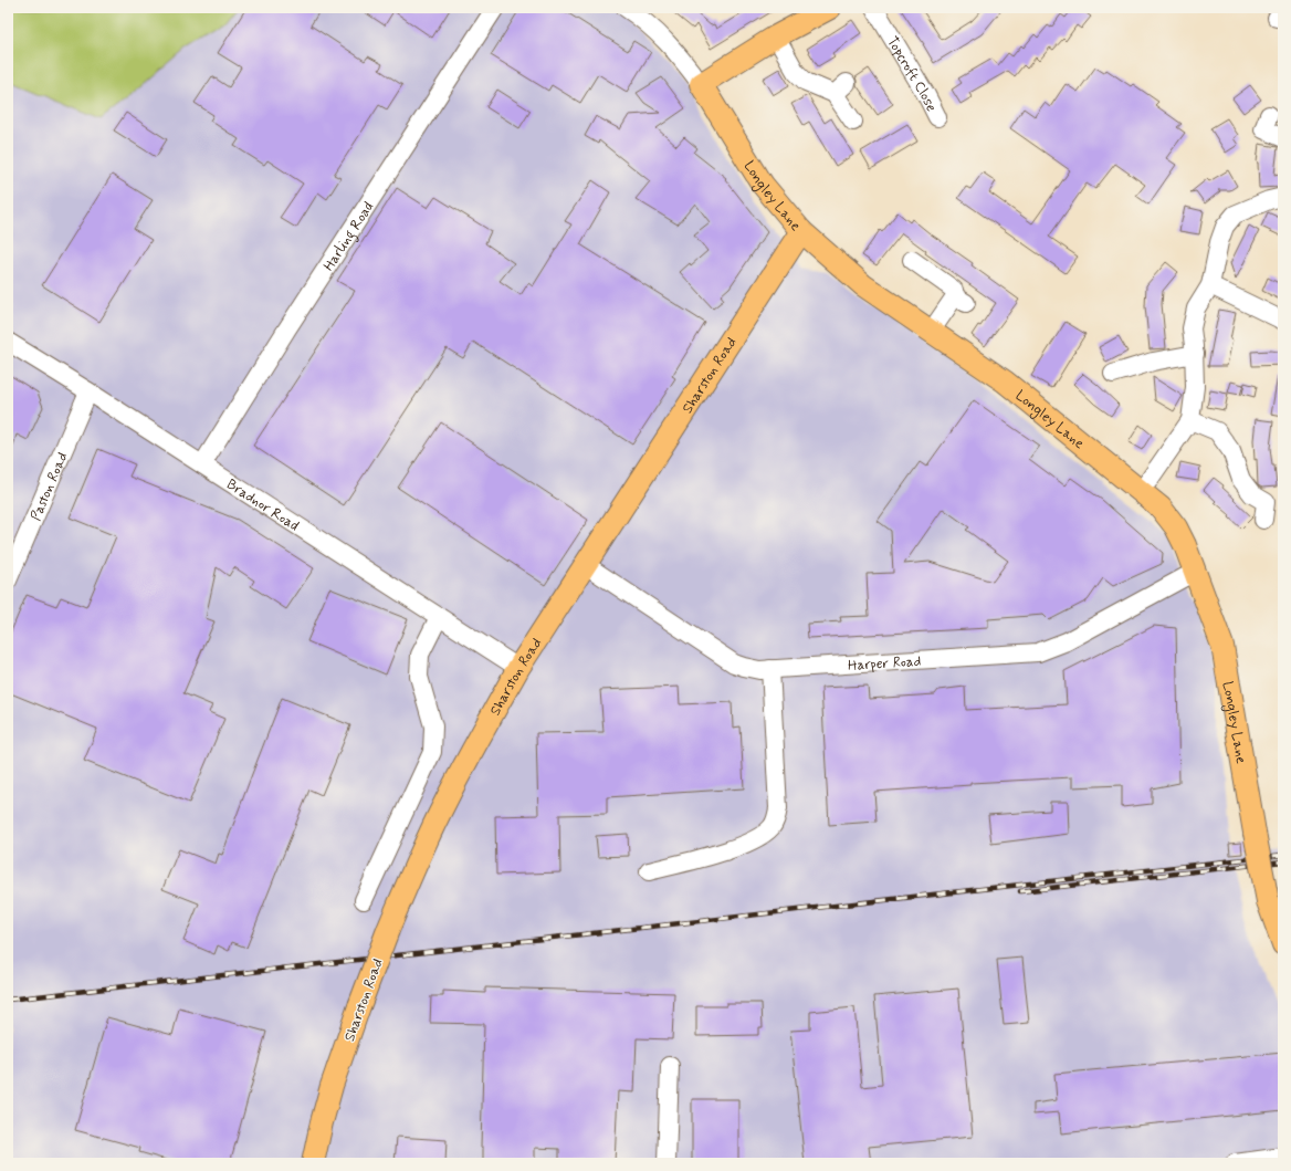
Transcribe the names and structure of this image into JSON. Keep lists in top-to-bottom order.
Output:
{
  "streets": {
    "main road": ["Longley Lane", "Sharston Road"],
    "street": [
      "Topcroft Close",
      "Harling Road",
      "Paston Road",
      "Bradnor Road",
      "Harper Road"
    ]
  },
  "crossings": [
    ["Longley Lane", "Sharston Road"],
    ["Longley Lane", "Harper Road"],
    ["Harling Road", "Bradnor Road"],
    ["Sharston Road", "Bradnor Road"],
    ["Sharston Road", "Harper Road"],
    ["Paston Road", "Bradnor Road"]
  ]
}
